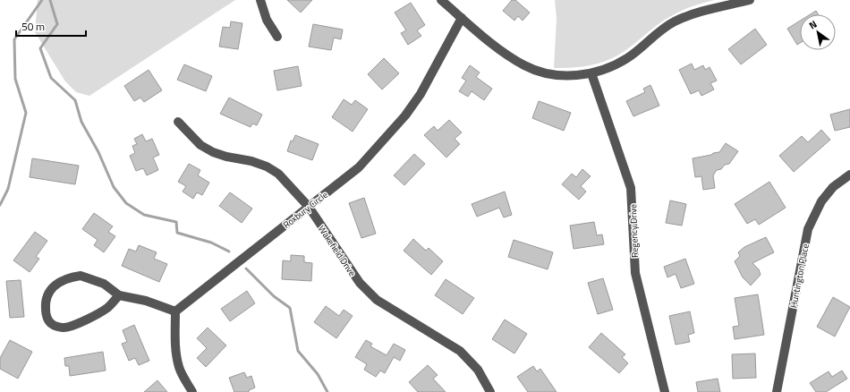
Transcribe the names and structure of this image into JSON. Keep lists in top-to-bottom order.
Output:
{
  "streets": {
    "street": [
      "Roxbury Circle",
      "Regency Drive",
      "Wakefield Drive",
      "Huntington Place"
    ]
  },
  "crossings": [
    ["Roxbury Circle", "Wakefield Drive"]
  ],
  "scale_bar": "50 m",
  "north": "top left"
}
